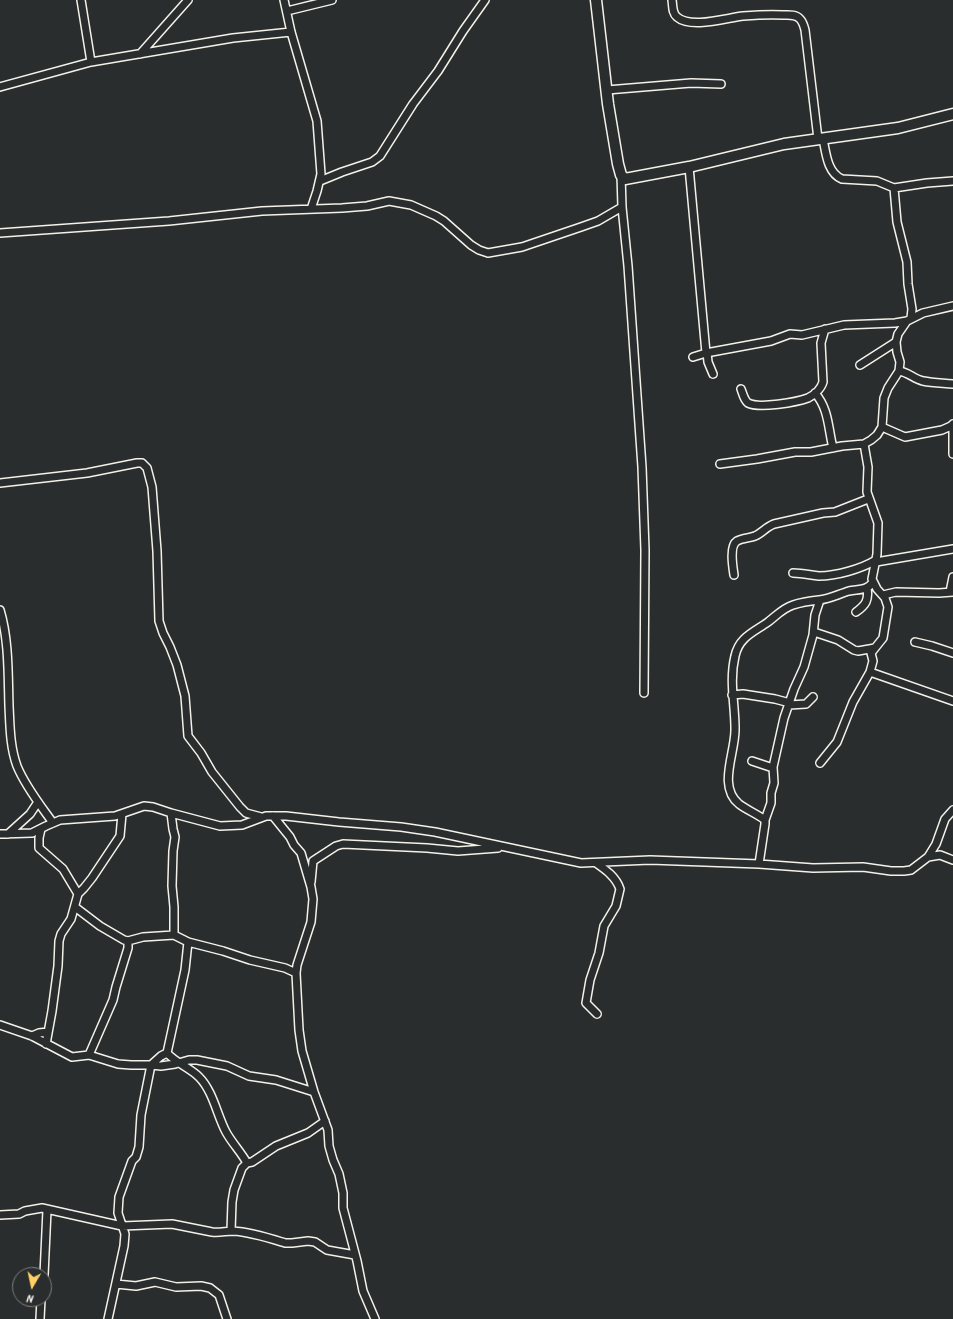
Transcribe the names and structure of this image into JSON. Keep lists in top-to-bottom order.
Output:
{
  "north": "bottom"
}
